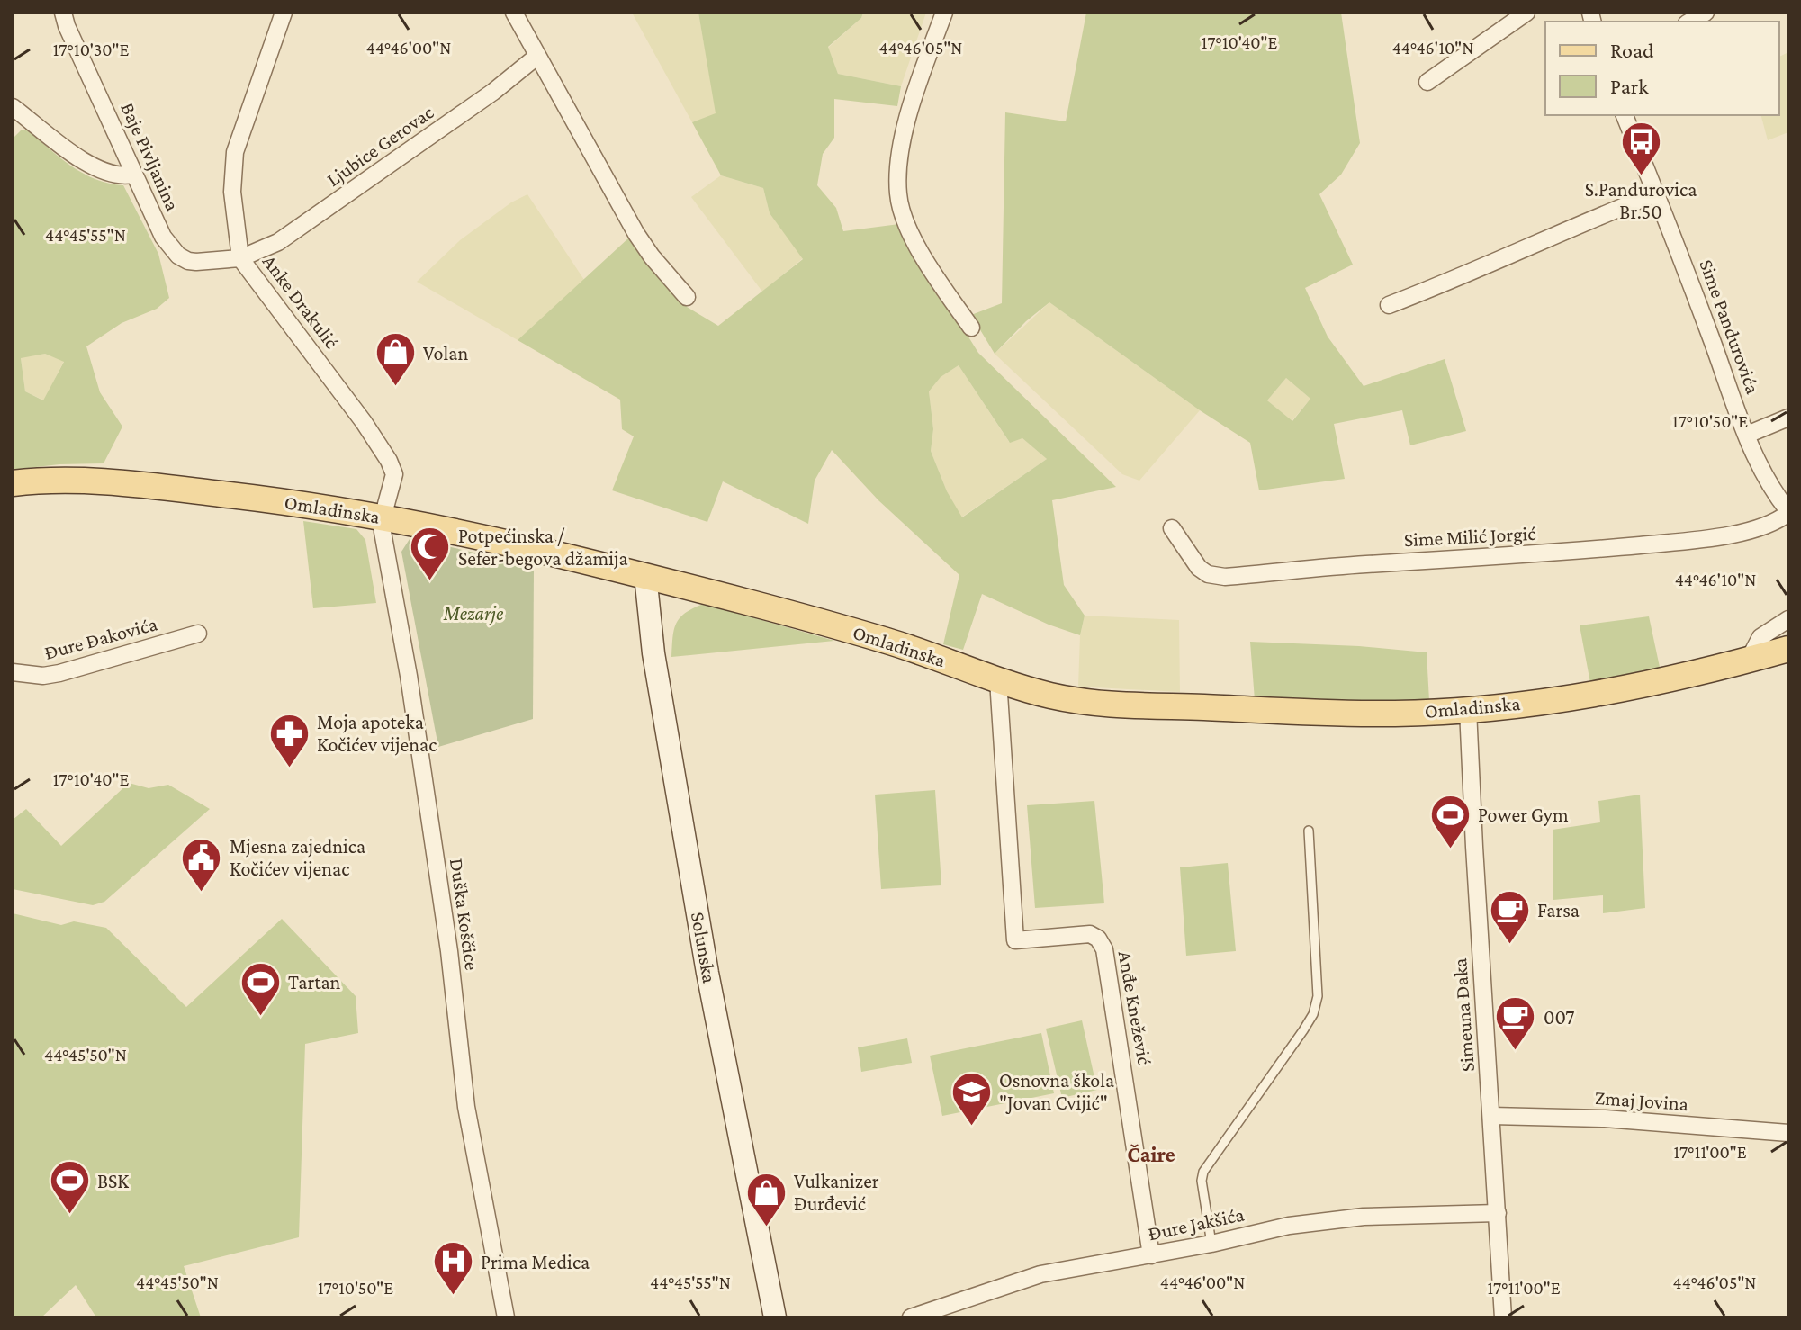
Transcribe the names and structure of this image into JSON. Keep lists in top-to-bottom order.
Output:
{
  "streets": {
    "main road": ["Omladinska"],
    "street": [
      "Ljubice Gerovac",
      "Baje Pivljanina",
      "Anke Drakulić",
      "Sime Pandurovića",
      "Sime Milić Jorgić",
      "Đure Đakovića",
      "Duška Koščice",
      "Solunska",
      "Anđe Knežević",
      "Simeuna Đaka",
      "Zmaj Jovina",
      "Đure Jakšića"
    ]
  },
  "crossings": [
    ["Ljubice Gerovac", "Baje Pivljanina"],
    ["Ljubice Gerovac", "Anke Drakulić"],
    ["Baje Pivljanina", "Anke Drakulić"],
    ["Anke Drakulić", "Omladinska"],
    ["Anke Drakulić", "Duška Koščice"],
    ["Sime Pandurovića", "Sime Milić Jorgić"],
    ["Omladinska", "Duška Koščice"],
    ["Omladinska", "Solunska"],
    ["Omladinska", "Anđe Knežević"],
    ["Omladinska", "Simeuna Đaka"],
    ["Anđe Knežević", "Đure Jakšića"],
    ["Simeuna Đaka", "Zmaj Jovina"],
    ["Simeuna Đaka", "Đure Jakšića"]
  ],
  "districts": ["Čaire"],
  "parks": ["Mezarje"],
  "places": {
    "bus stop": ["S.Pandurovica Br.50"],
    "shop": ["Volan", "Vulkanizer Đurđević"],
    "mosque": ["Potpećinska / Sefer-begova džamija"],
    "pharmacy": ["Moja apoteka Kočićev vijenac"],
    "sports": ["Power Gym", "Tartan", "BSK"],
    "public building": ["Mjesna zajednica Kočićev vijenac"],
    "cafe": ["Farsa", "007"],
    "school or university": ["Osnovna škola \"Jovan Cvijić\""],
    "hospital": ["Prima Medica"]
  },
  "legend": ["Road", "Park"],
  "coordinates": [
    "17°10'40\"E",
    "44°46'00\"N",
    "44°46'05\"N",
    "44°46'10\"N",
    "17°10'30\"E",
    "44°45'55\"N",
    "17°10'50\"E",
    "44°45'50\"N",
    "17°11'00\"E"
  ]
}
